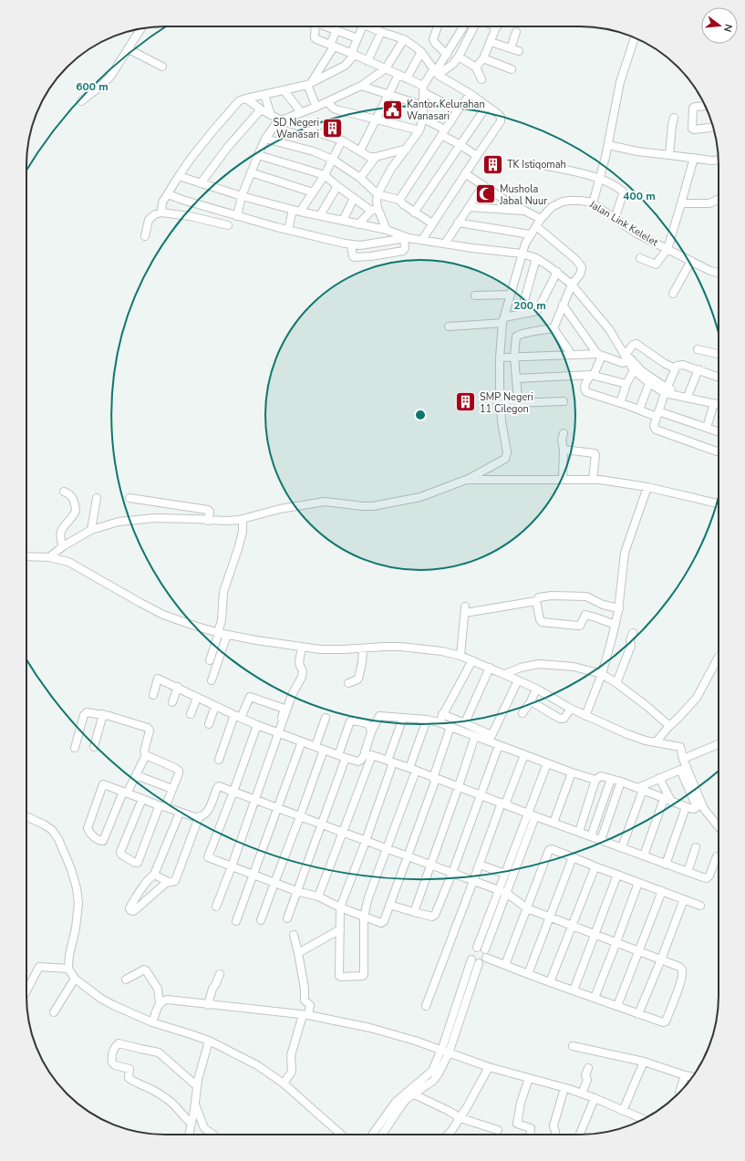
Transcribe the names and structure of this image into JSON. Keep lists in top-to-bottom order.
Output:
{
  "streets": {
    "street": ["Jalan Link Kelelet"]
  },
  "places": {
    "public building": ["Kantor Kelurahan Wanasari"],
    "building": ["SD Negeri Wanasari", "TK Istiqomah", "SMP Negeri 11 Cilegon"],
    "mosque": ["Mushola Jabal Nuur"]
  },
  "north": "right",
  "rings": ["600 m", "400 m", "200 m"]
}
